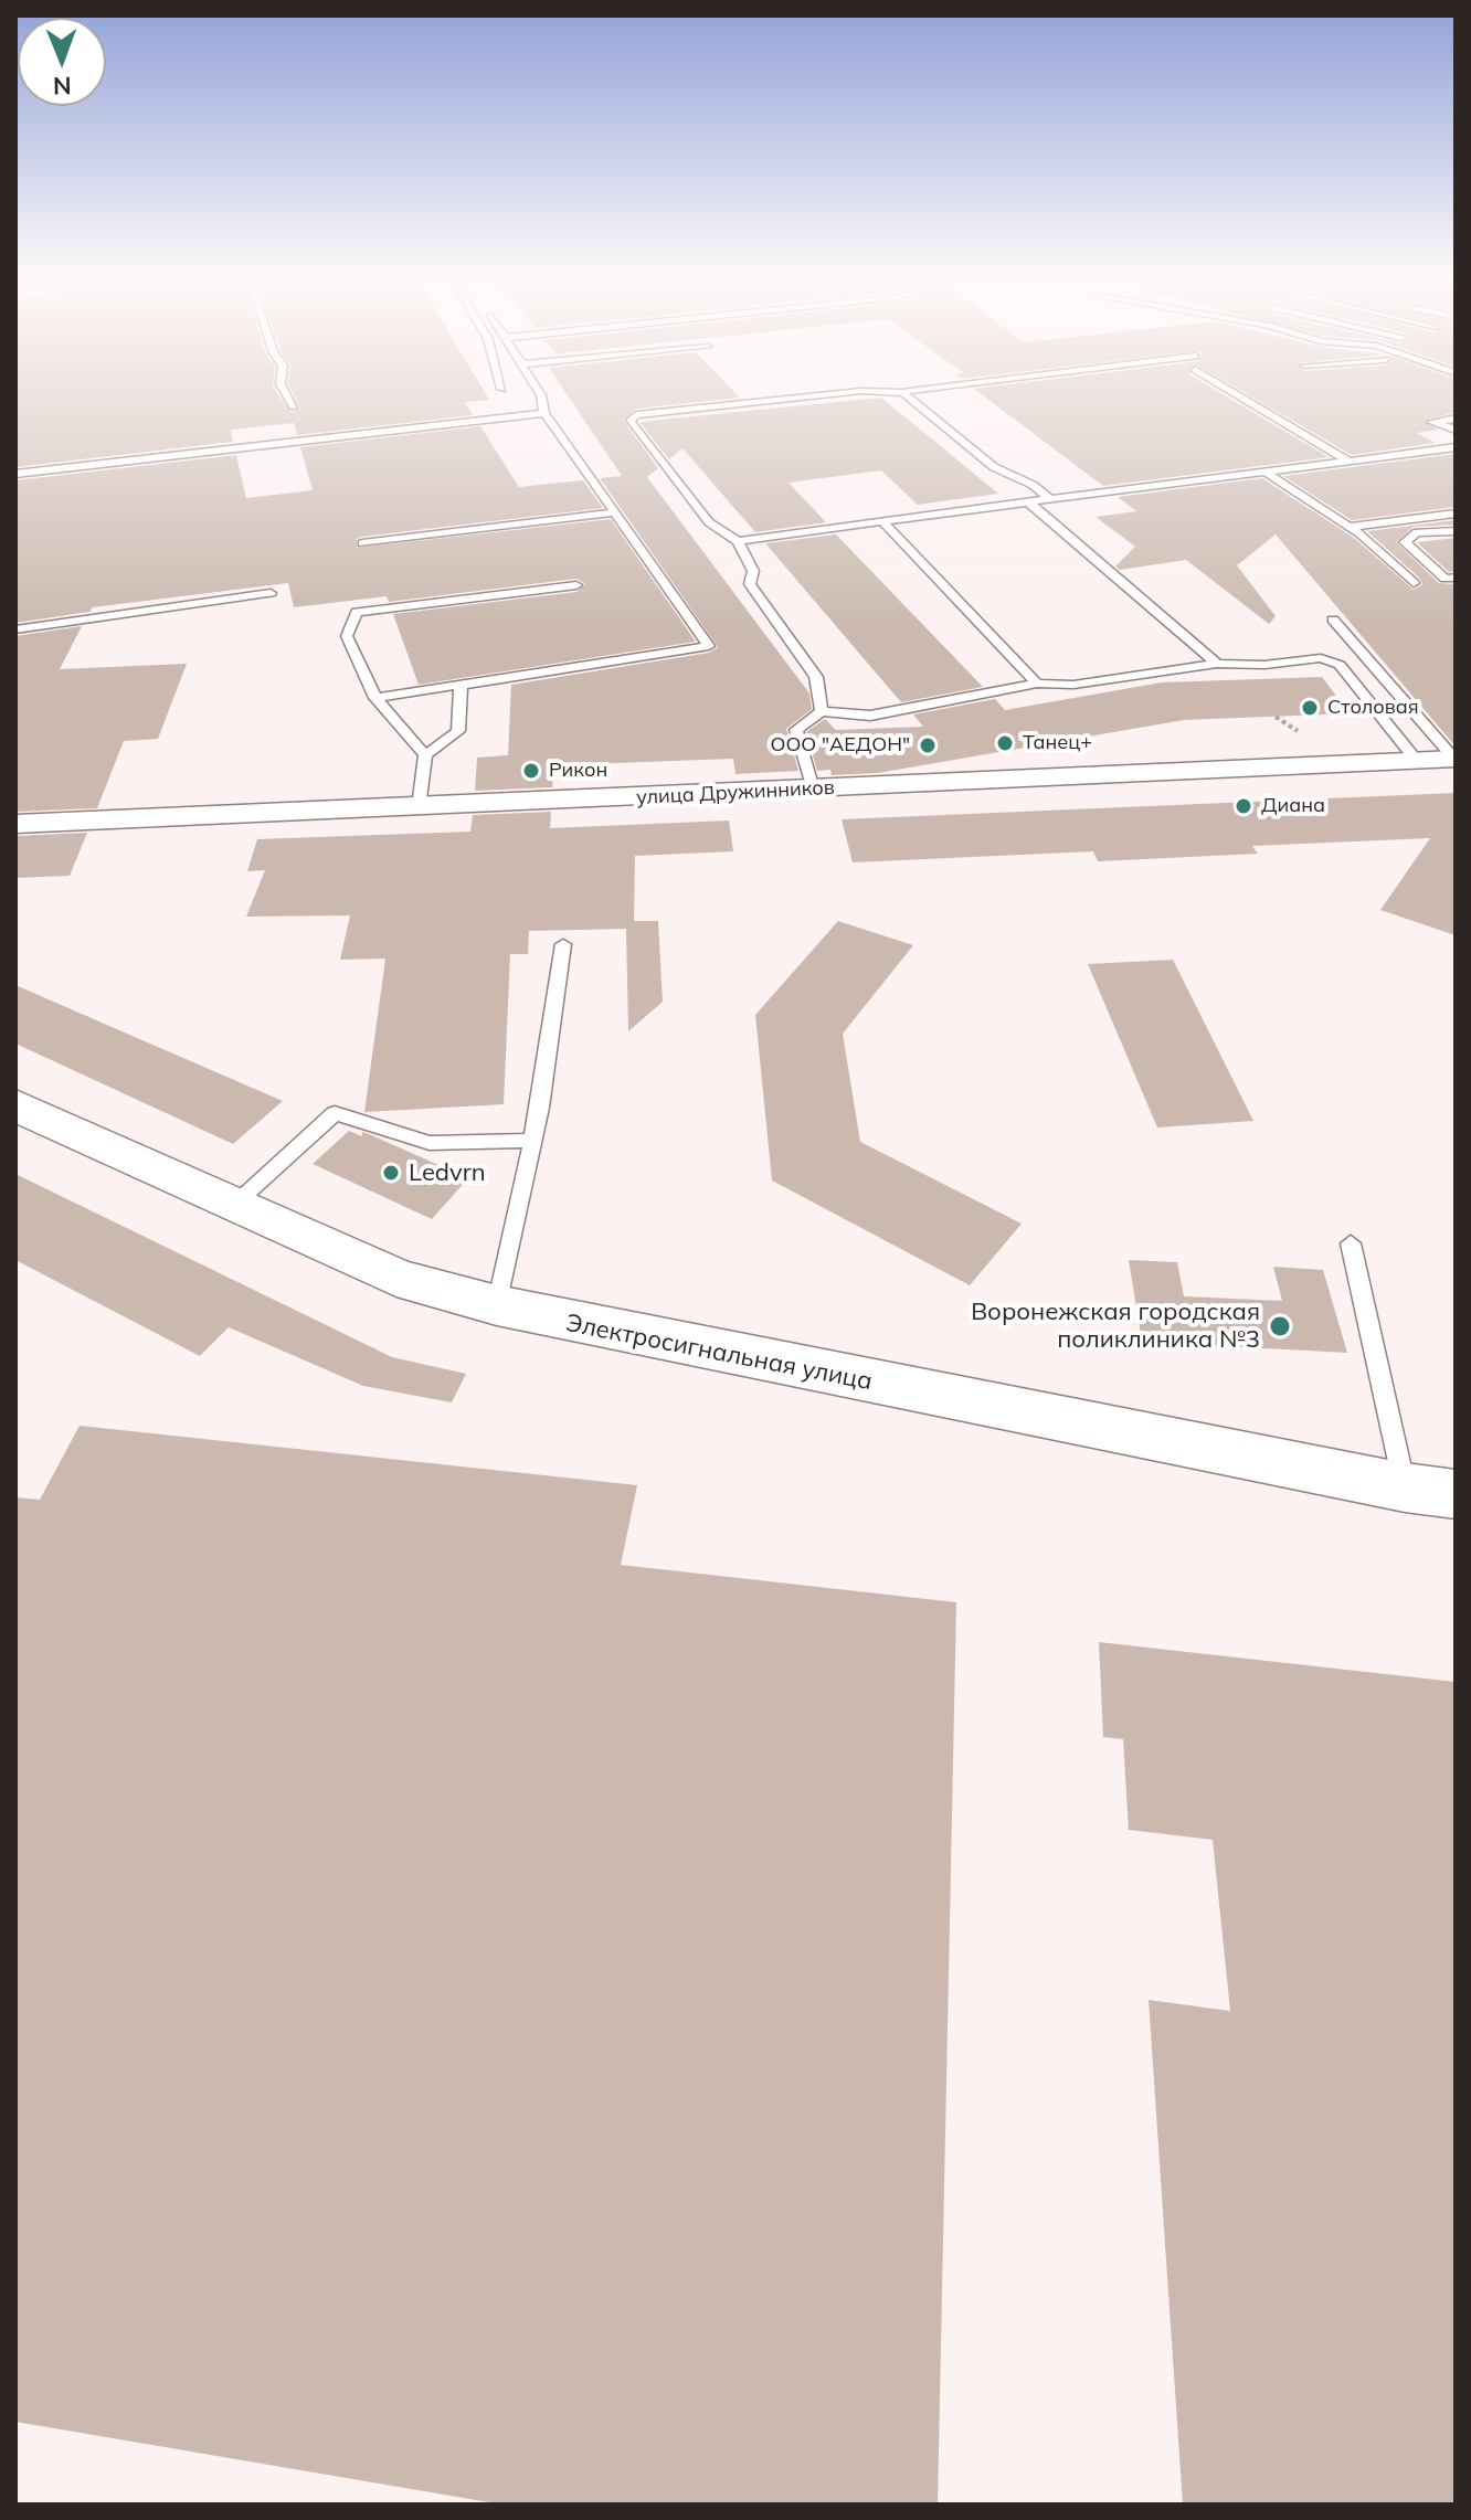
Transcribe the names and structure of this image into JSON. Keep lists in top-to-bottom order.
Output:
{
  "streets": {
    "street": ["улица Дружинников", "Электросигнальная улица"]
  },
  "places": [
    "Столовая",
    "Танец+",
    "ООО \"АЕДОН\"",
    "Рикон",
    "Диана",
    "Ledvrn",
    "Воронежская городская поликлиника №3"
  ],
  "north": "bottom"
}
